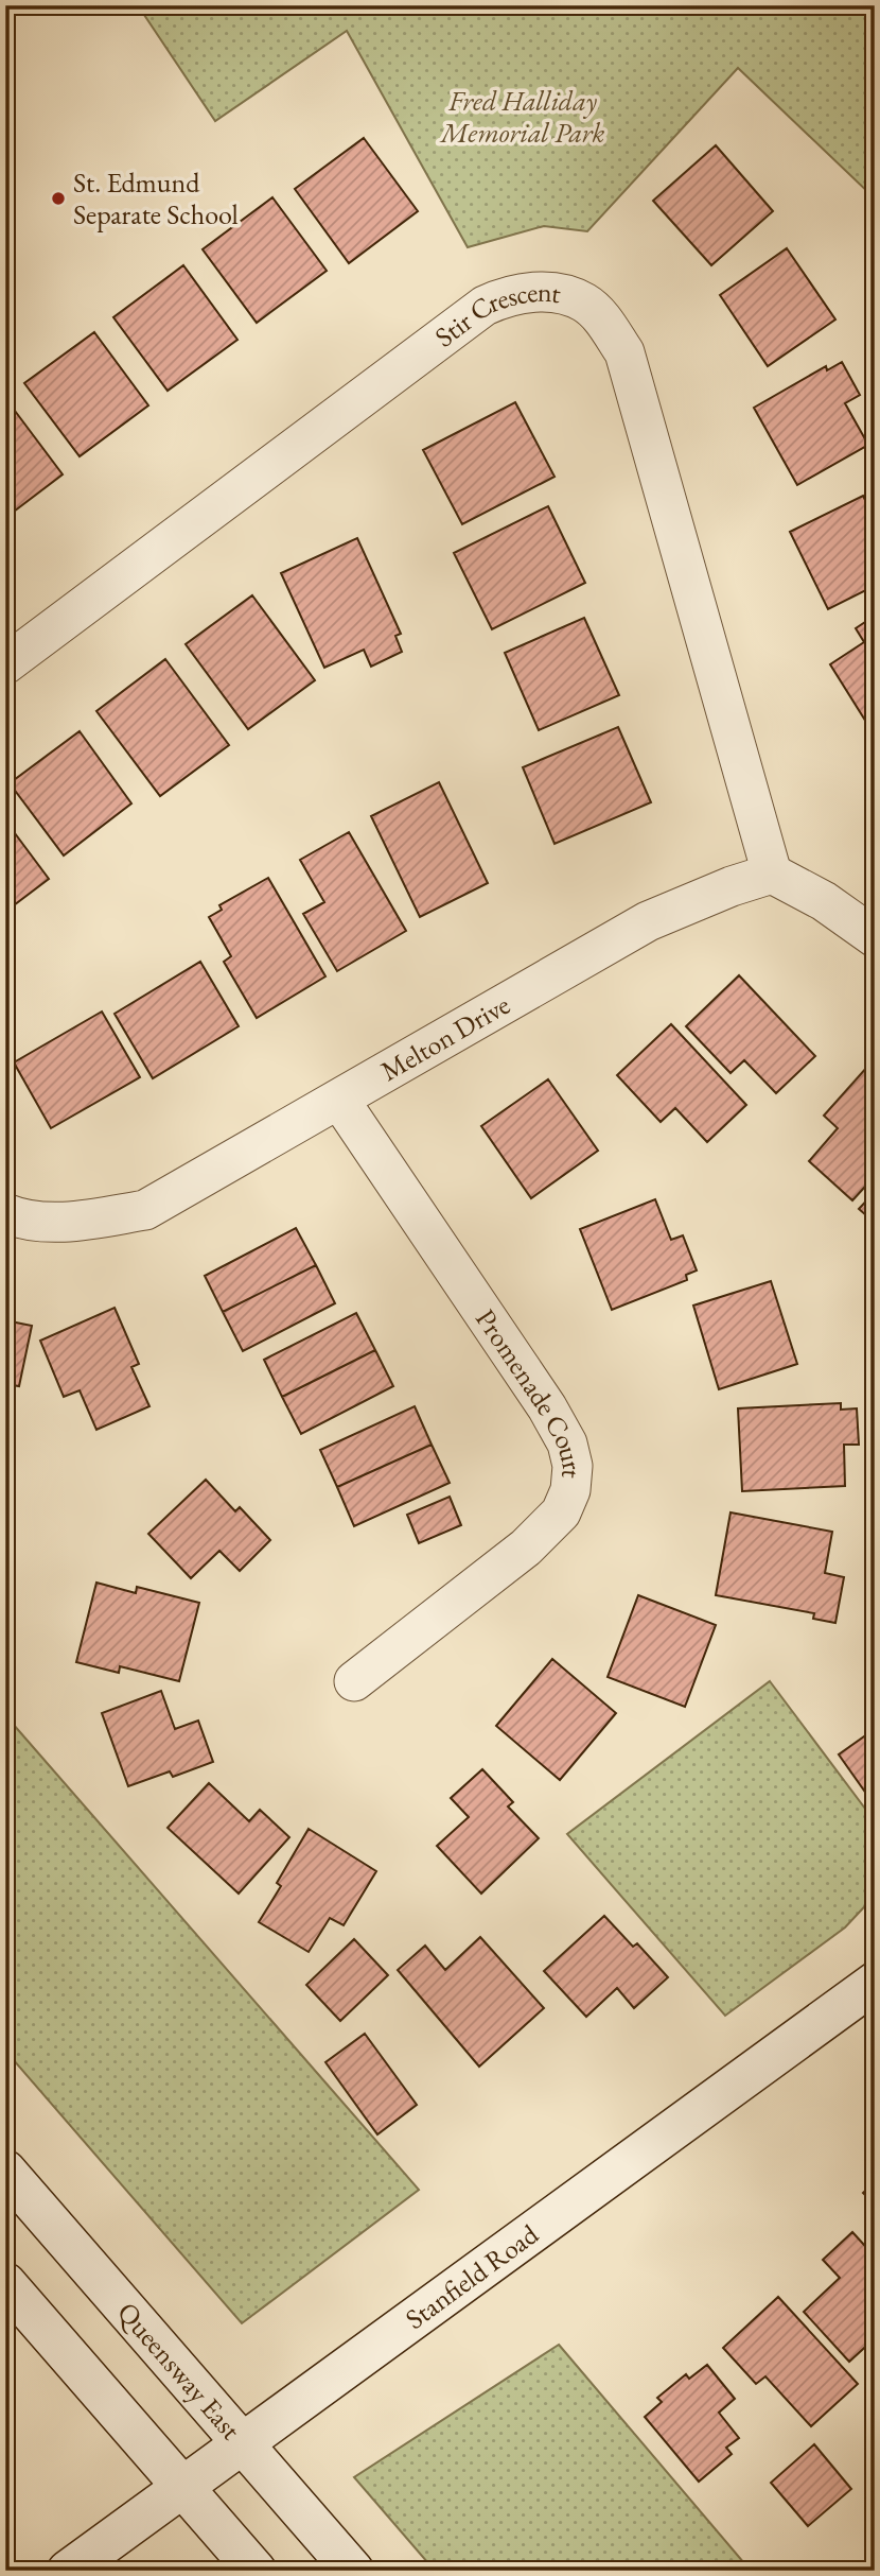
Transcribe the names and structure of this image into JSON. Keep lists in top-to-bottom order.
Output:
{
  "streets": {
    "street": [
      "Stir Crescent",
      "Melton Drive",
      "Promenade Court",
      "Stanfield Road",
      "Queensway East"
    ]
  },
  "crossings": [
    ["Stir Crescent", "Melton Drive"],
    ["Melton Drive", "Promenade Court"],
    ["Stanfield Road", "Queensway East"]
  ],
  "parks": ["Fred Halliday Memorial Park"],
  "places": ["St. Edmund Separate School"]
}
